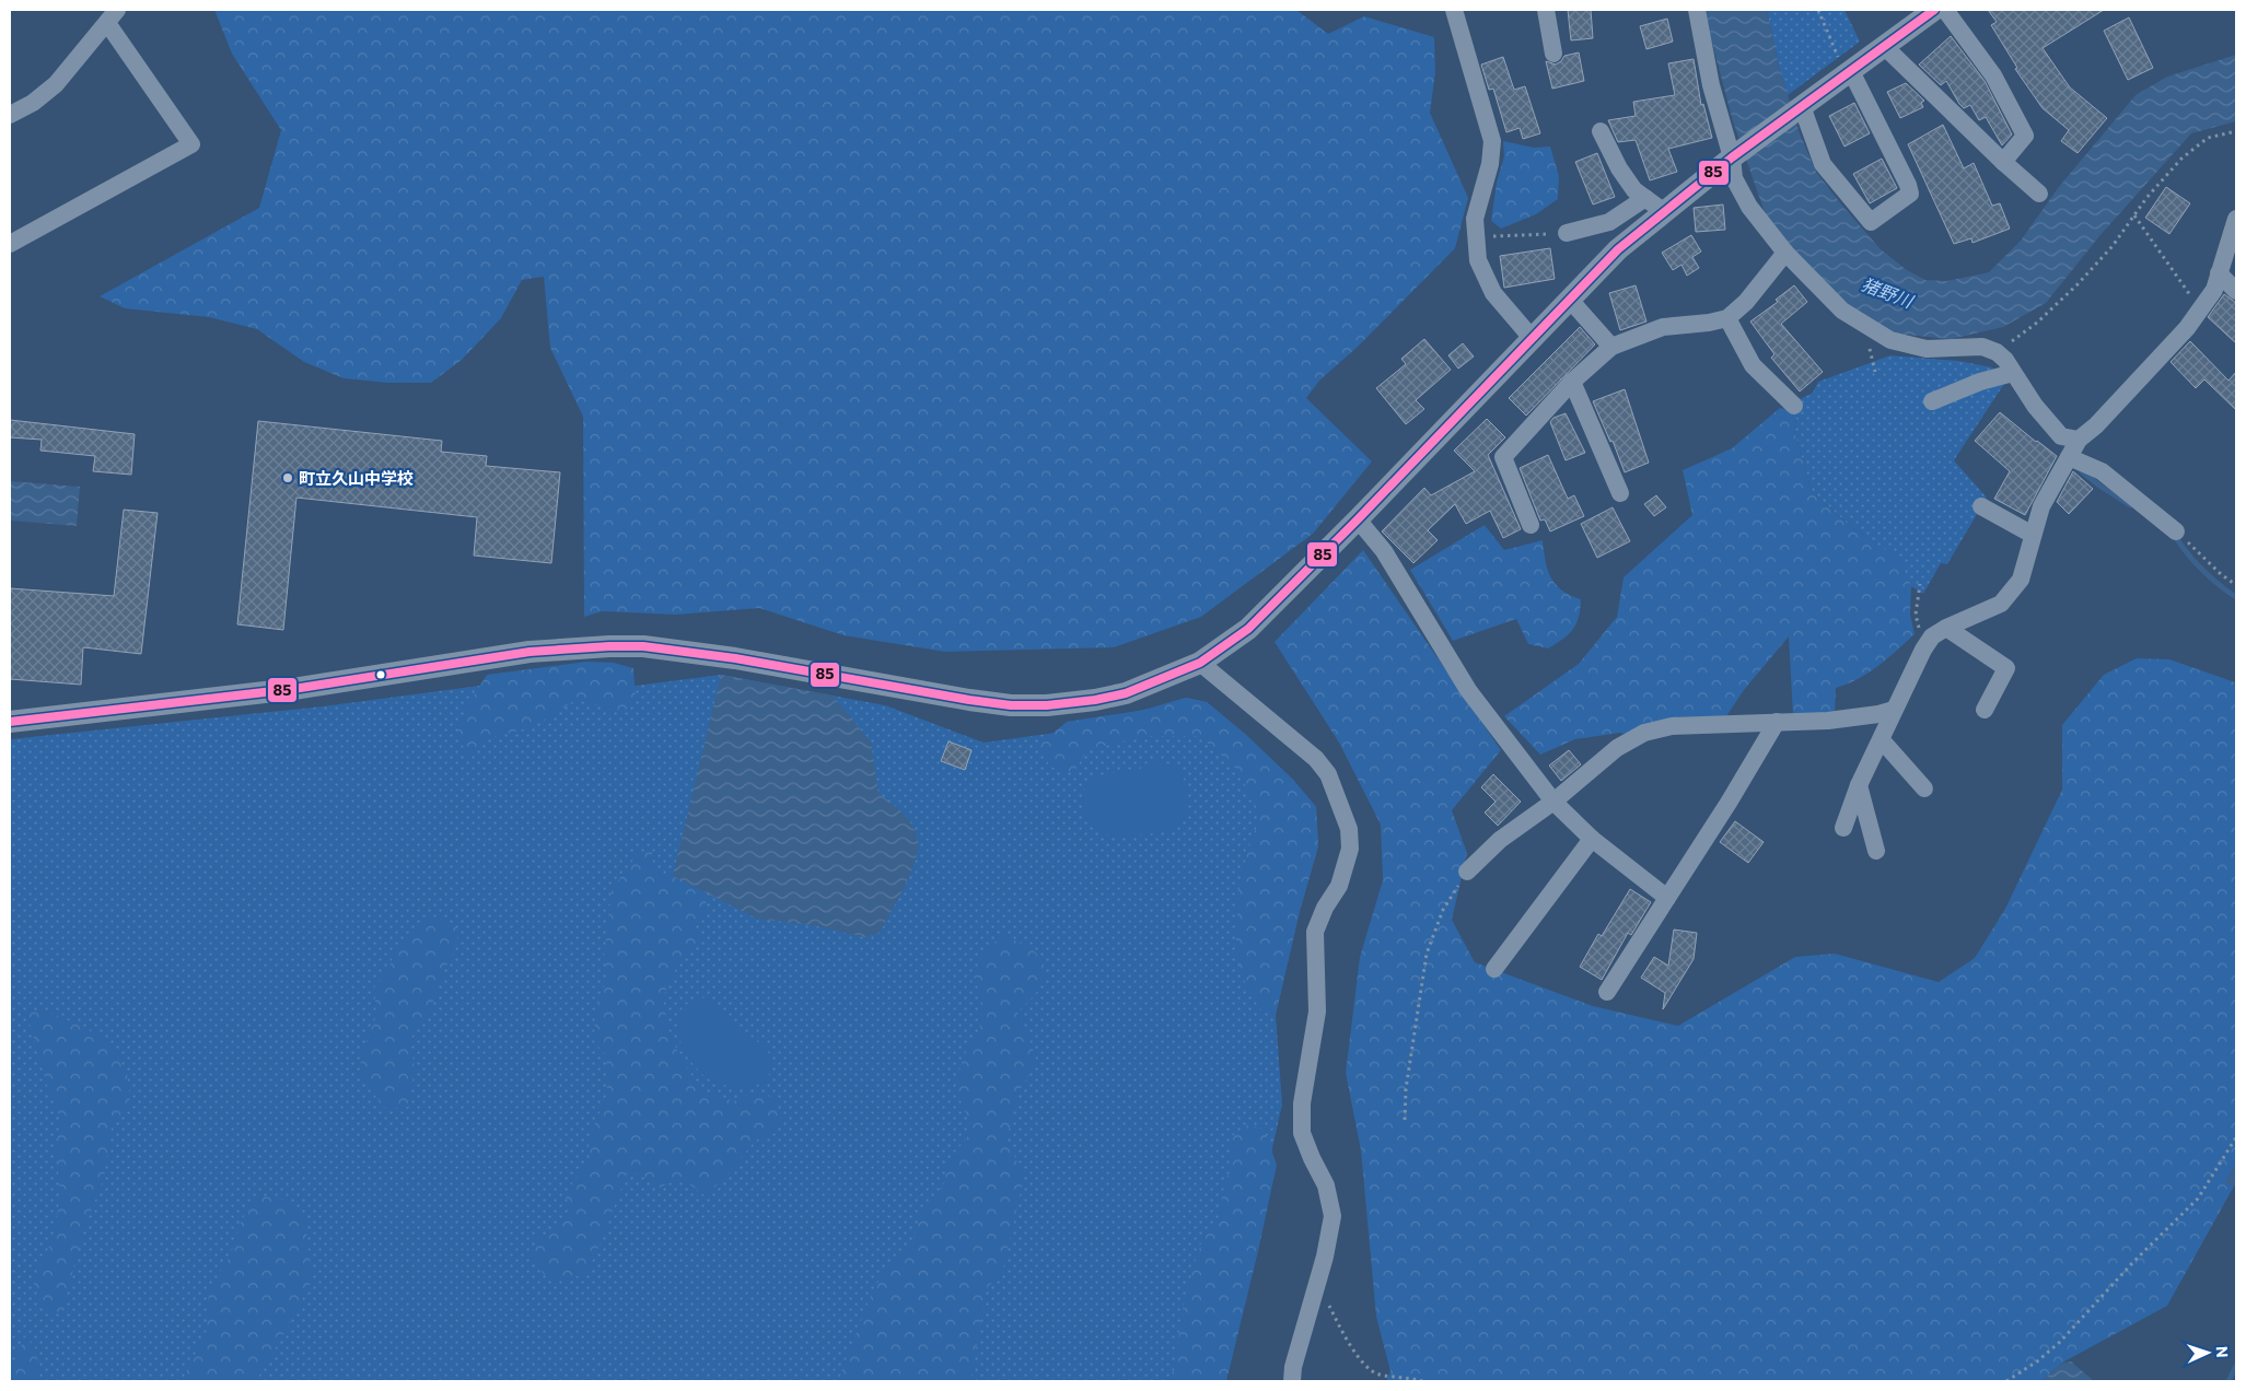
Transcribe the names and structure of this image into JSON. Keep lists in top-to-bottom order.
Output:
{
  "water": ["猪野川"],
  "places": ["町立久山中学校"],
  "lines": ["transit line 85"],
  "north": "right"
}
